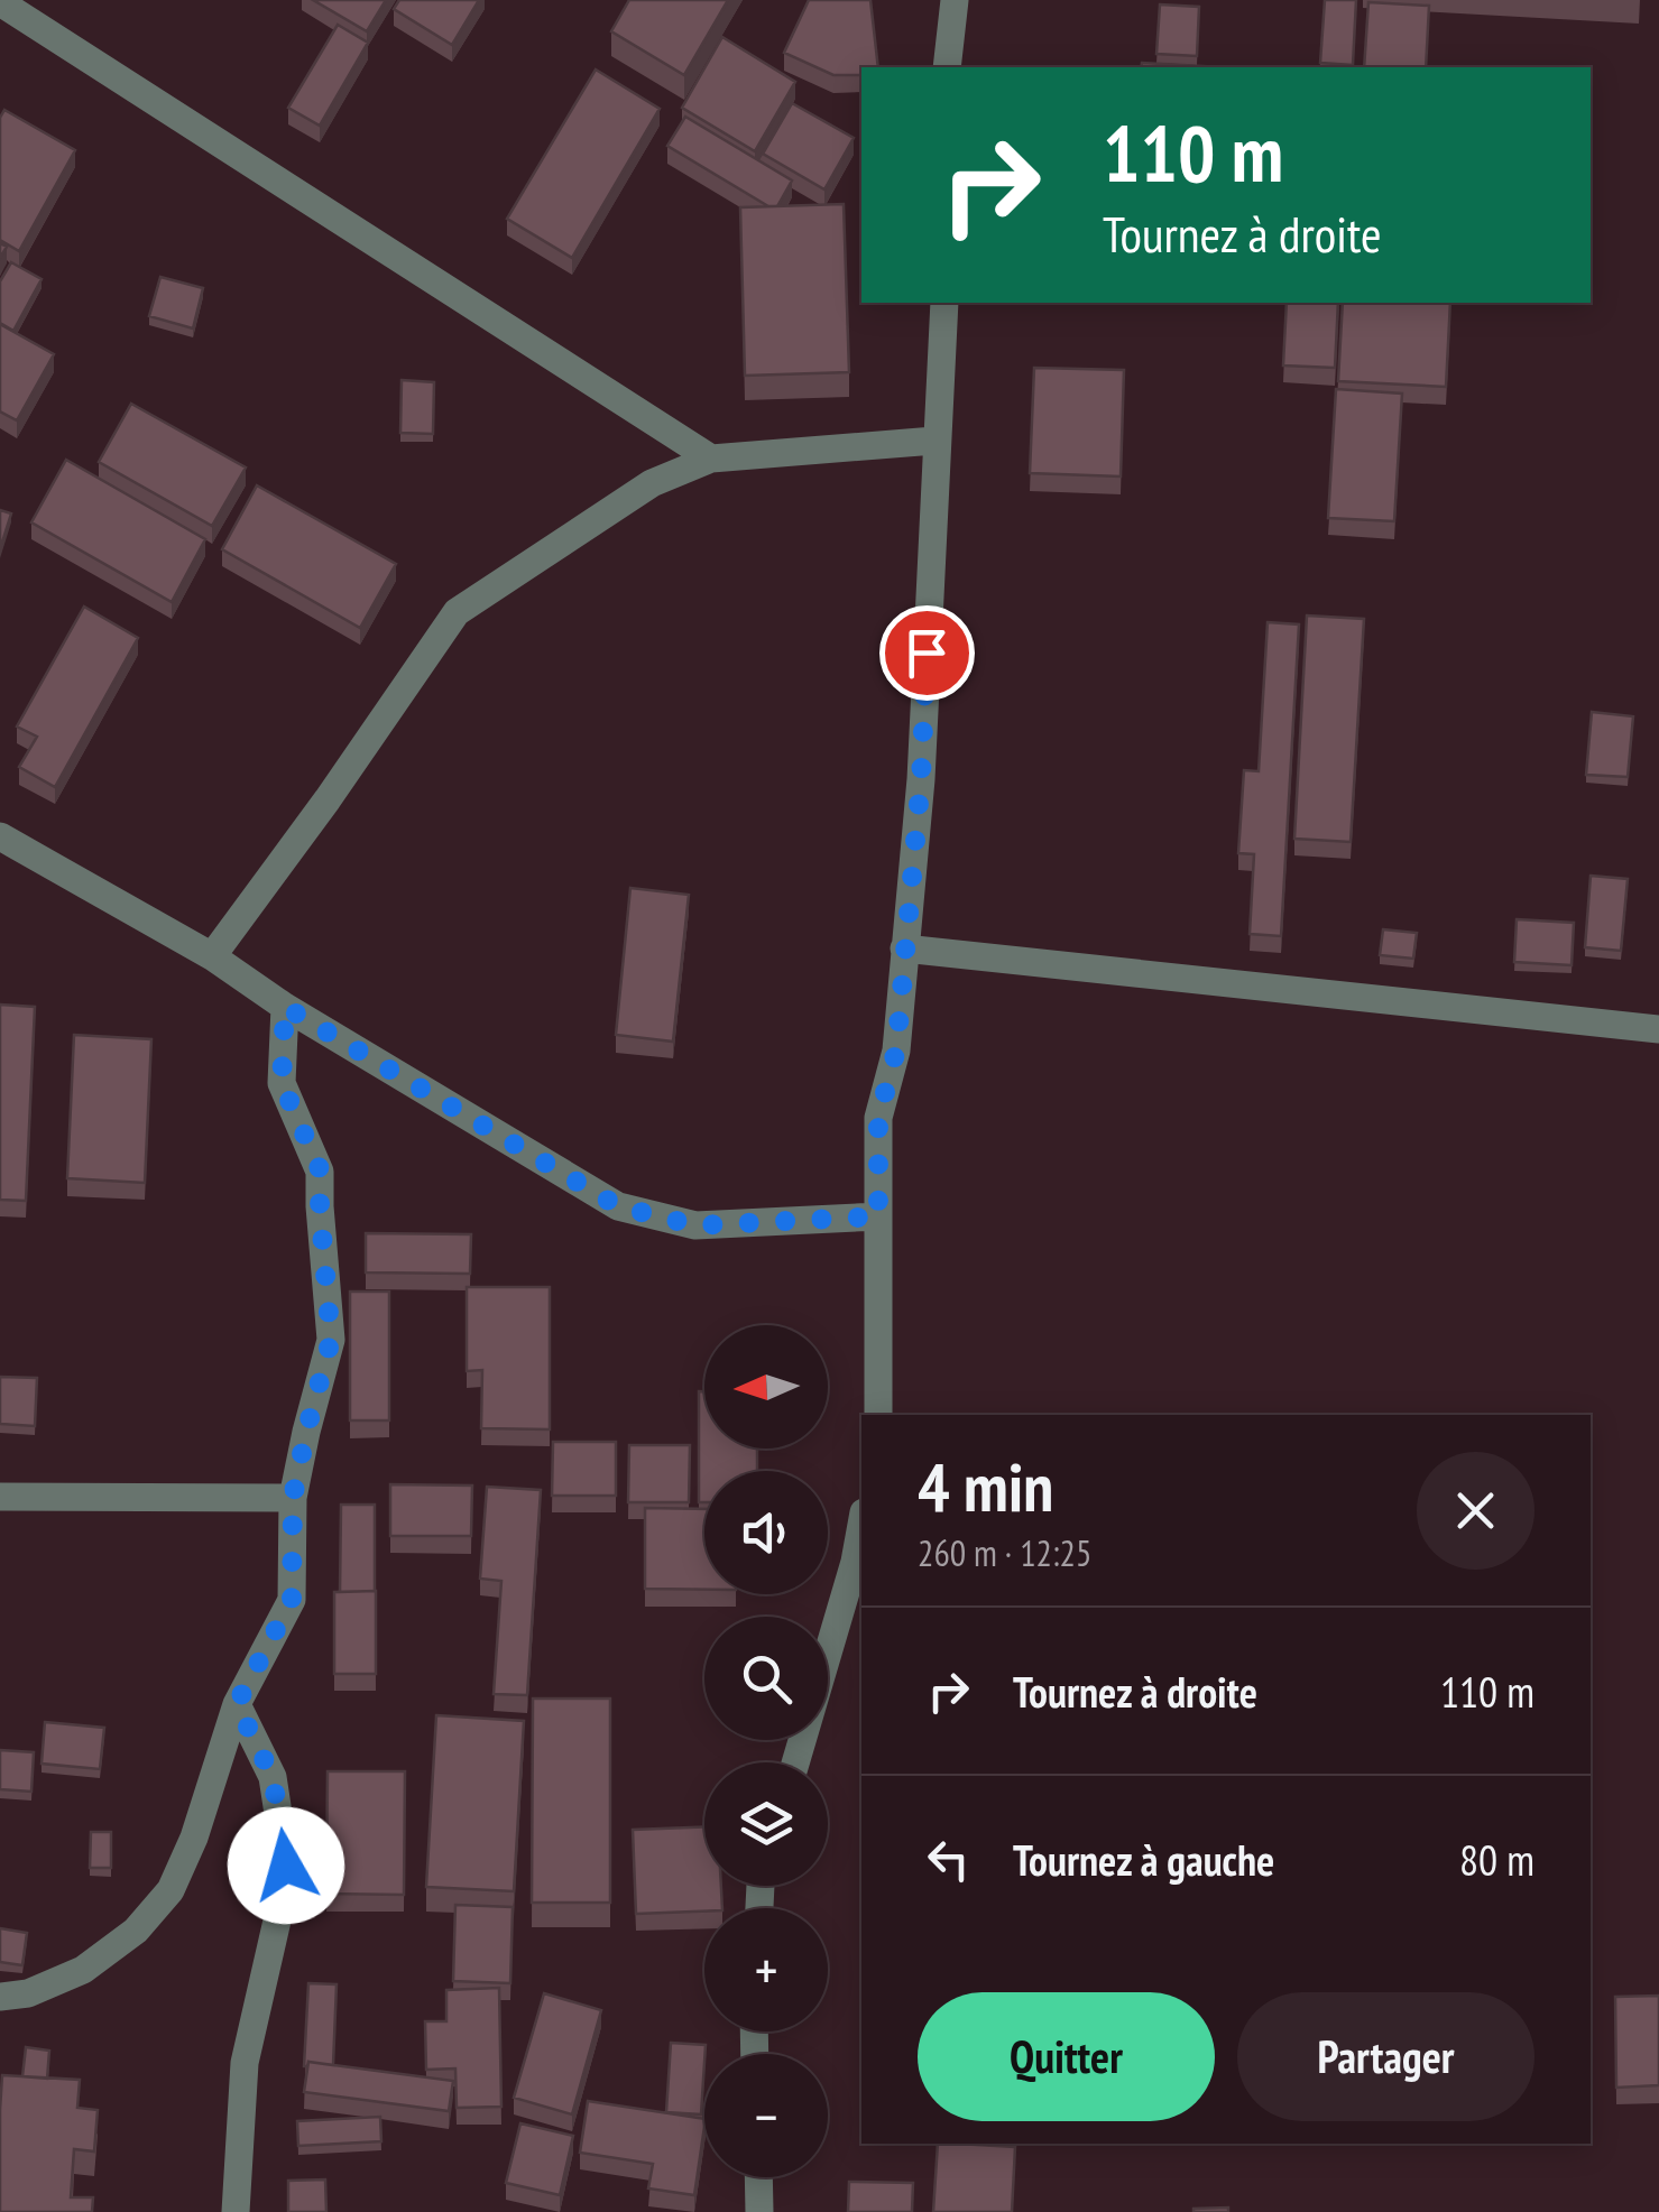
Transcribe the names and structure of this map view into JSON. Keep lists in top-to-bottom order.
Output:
{
  "north": "left",
  "page": {
    "turn": ["110 m", "Tournez à droite"],
    "map_buttons": ["+", "−"],
    "heading": ["4 min", "260 m · 12:25"],
    "list": [
      {
        "name": "Tournez à droite",
        "value": "110 m"
      },
      {
        "name": "Tournez à gauche",
        "value": "80 m"
      }
    ],
    "buttons": ["Quitter", "Partager"]
  }
}
